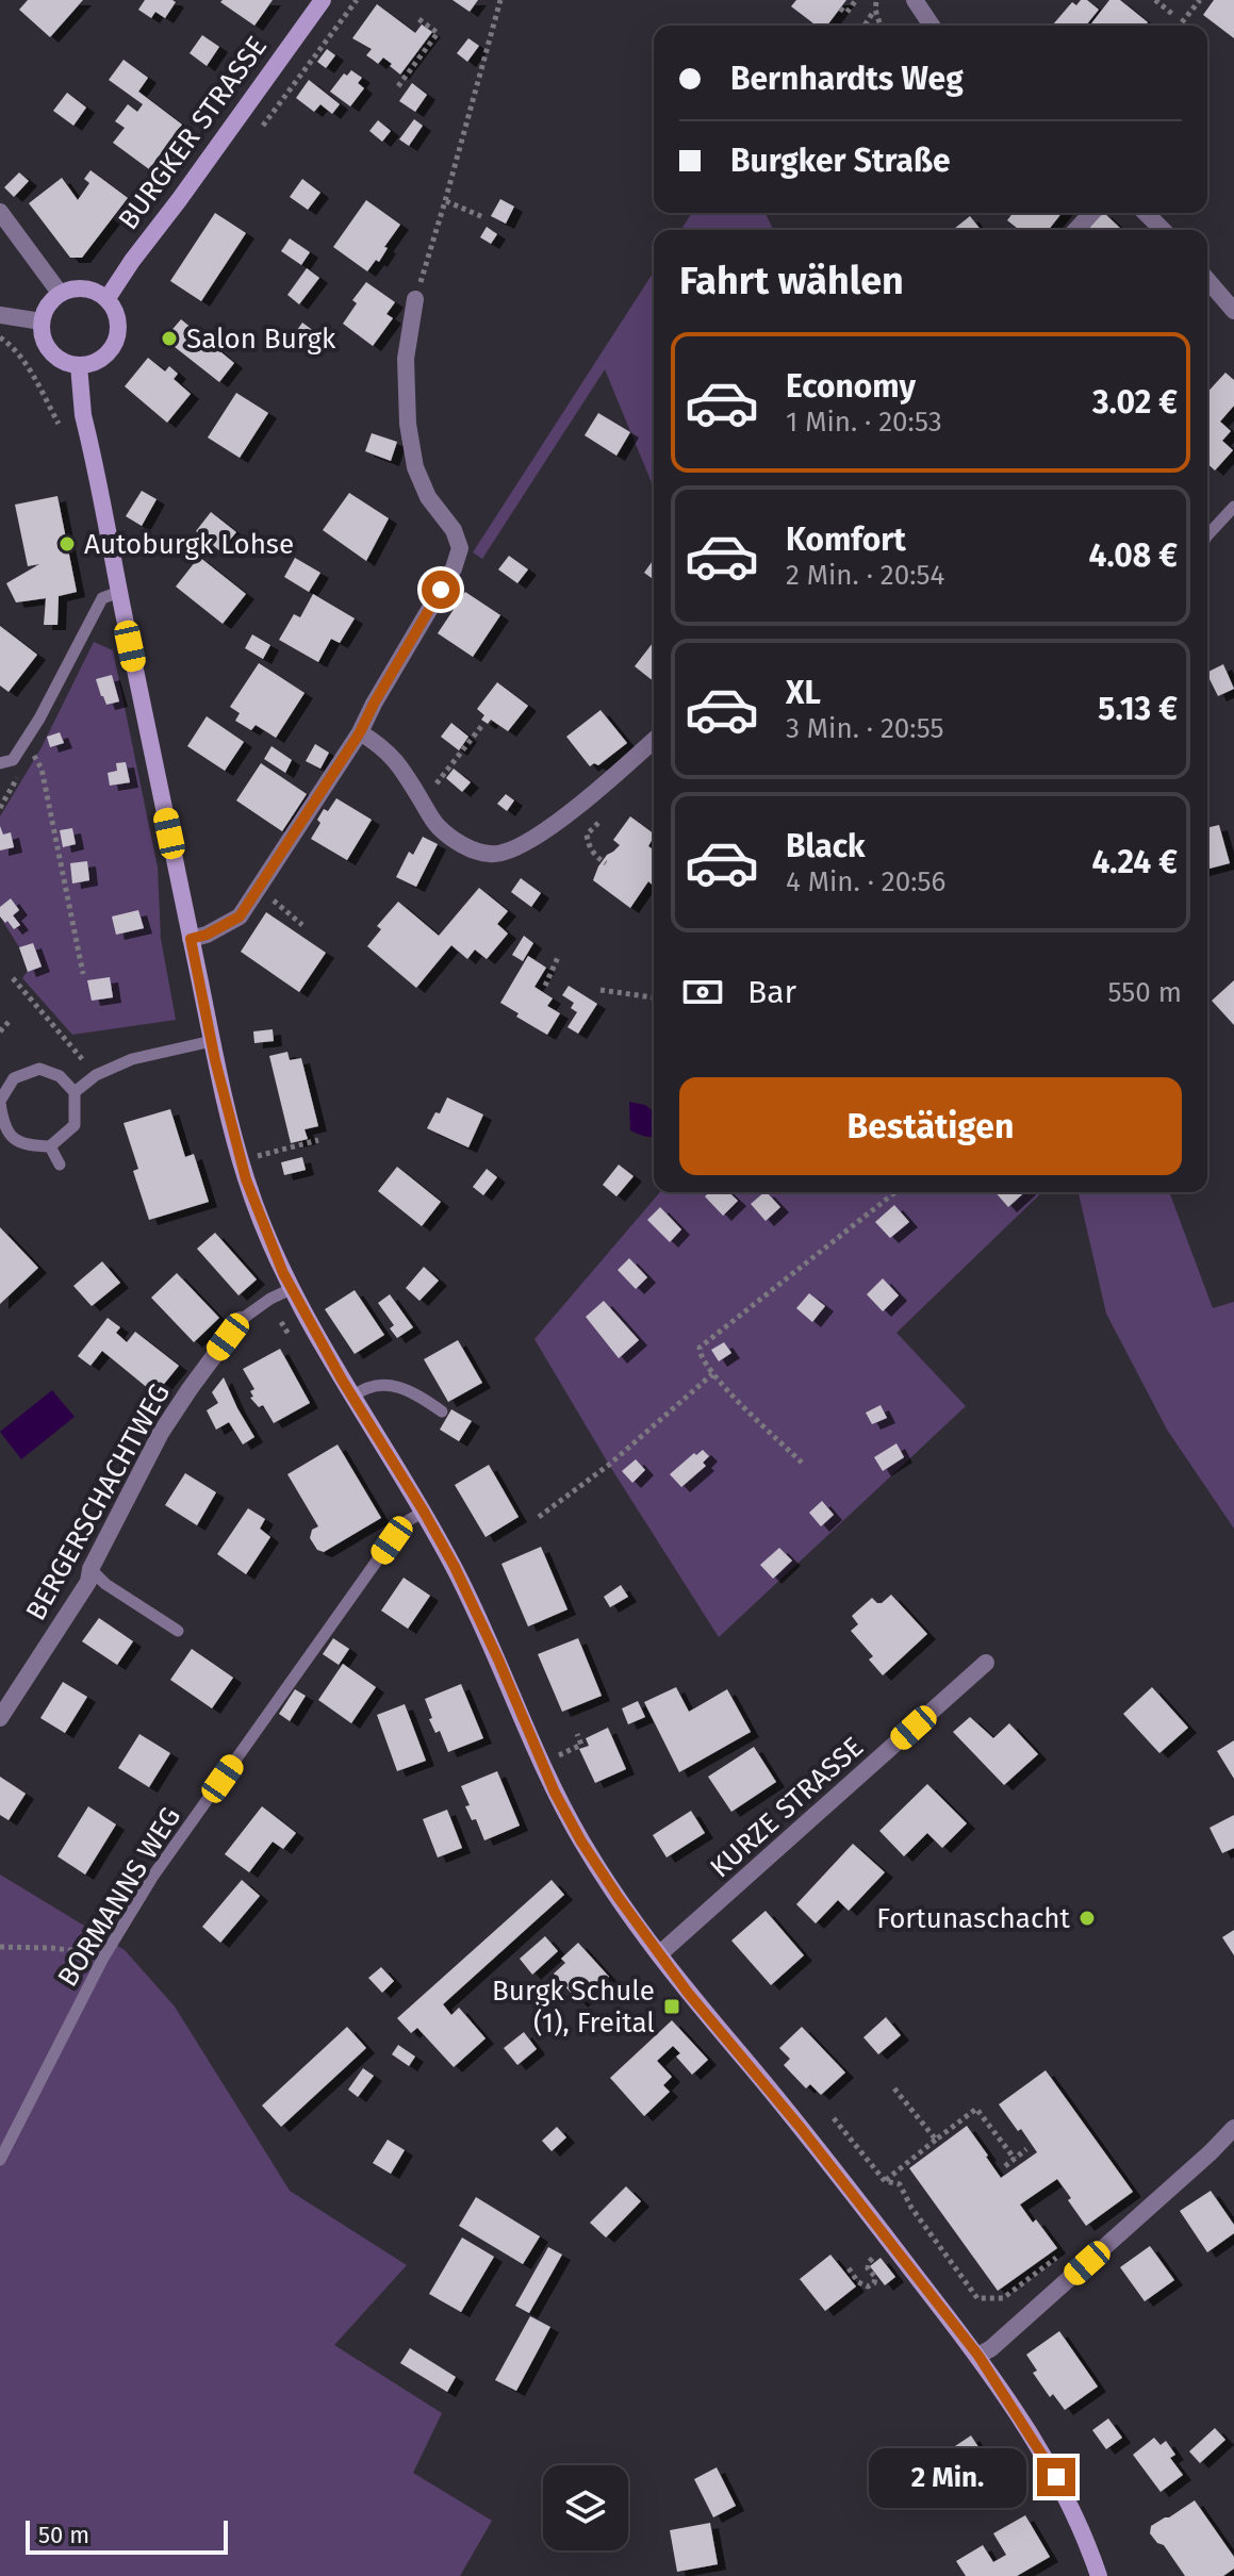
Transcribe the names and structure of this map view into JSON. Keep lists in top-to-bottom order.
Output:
{
  "streets": {
    "main road": ["BURGKER STRASSE"],
    "street": ["BERGERSCHACHTWEG", "KURZE STRASSE"],
    "lane": ["BORMANNS WEG"]
  },
  "places": {
    "other": ["Salon Burgk", "Autoburgk Lohse", "Fortunaschacht"],
    "transit": ["Burgk Schule (1), Freital"]
  },
  "scale_bar": "50 m",
  "page": {
    "banner": ["Bernhardts Weg", "Burgker Straße"],
    "heading": "Fahrt wählen",
    "list": [
      {
        "name": "Economy",
        "note": "1 Min. · 20:53",
        "value": "3.02 €"
      },
      {
        "name": "Komfort",
        "note": "2 Min. · 20:54",
        "value": "4.08 €"
      },
      {
        "name": "XL",
        "note": "3 Min. · 20:55",
        "value": "5.13 €"
      },
      {
        "name": "Black",
        "note": "4 Min. · 20:56",
        "value": "4.24 €"
      }
    ],
    "pay": ["Bar", "550 m"],
    "buttons": "Bestätigen",
    "bubble": "2 Min.",
    "scale": "50 m"
  }
}
